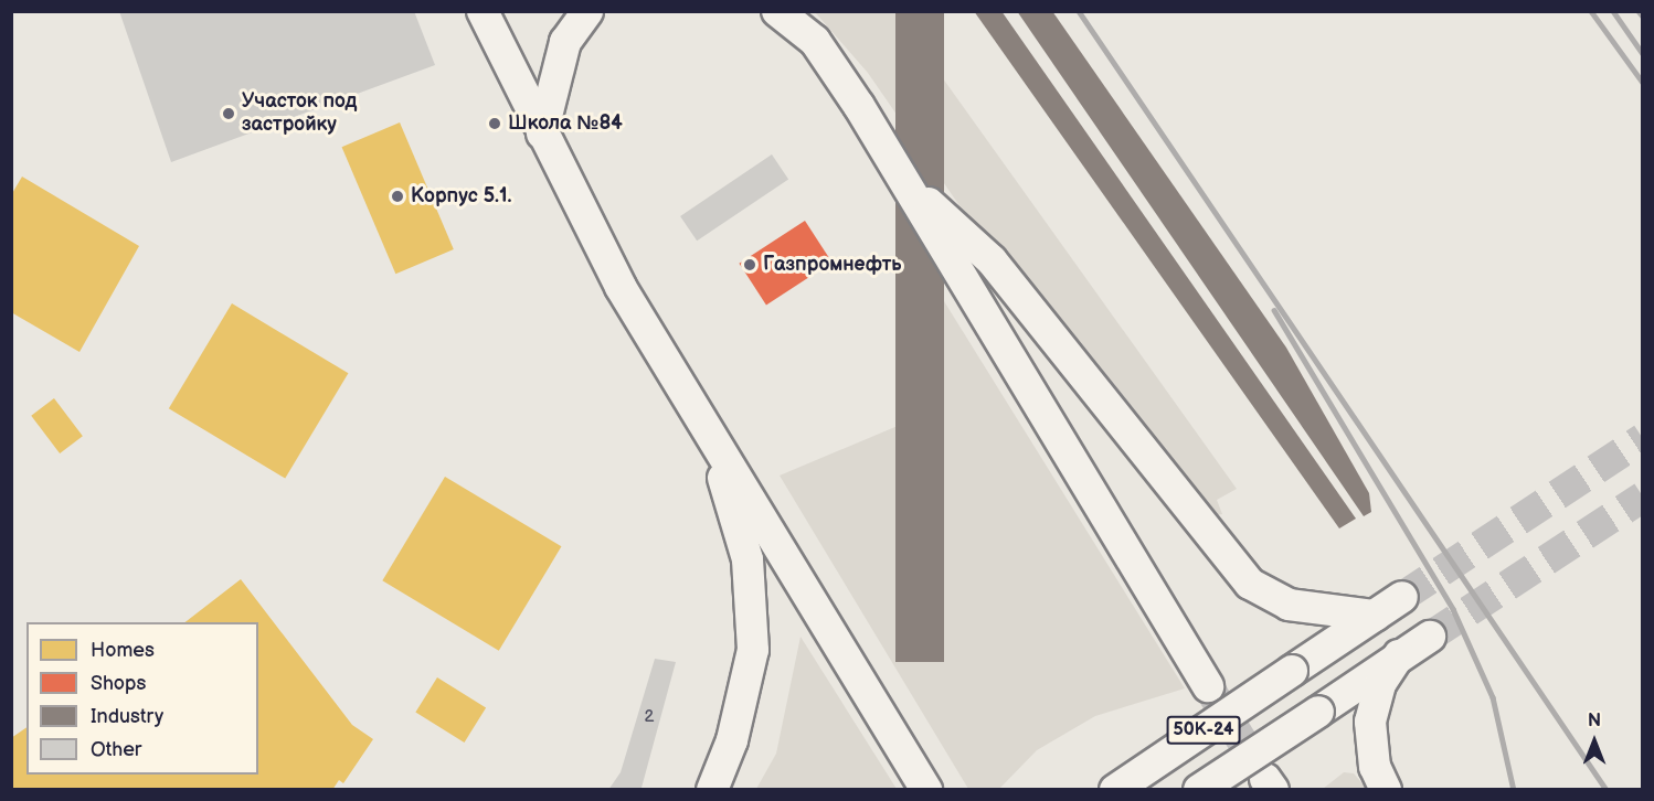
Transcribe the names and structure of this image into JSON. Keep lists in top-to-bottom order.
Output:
{
  "streets": {
    "main road": ["50К-24"]
  },
  "places": [
    "Участок под застройку",
    "Школа №84",
    "Корпус 5.1.",
    "Газпромнефть"
  ],
  "house_numbers": ["2"],
  "legend": [
    "Homes",
    "Shops",
    "Industry",
    "Other"
  ],
  "north": "top"
}
